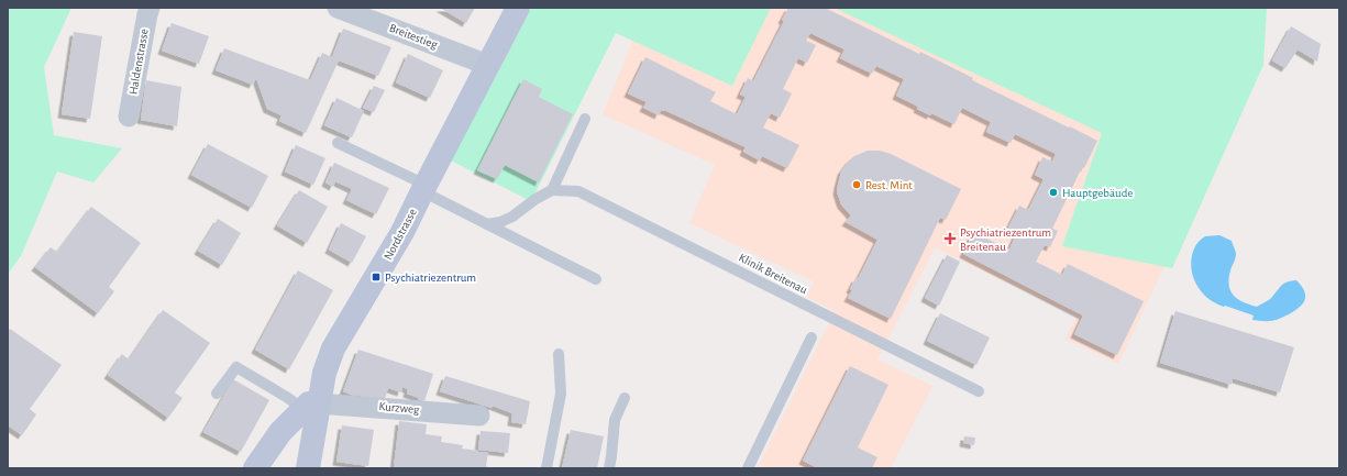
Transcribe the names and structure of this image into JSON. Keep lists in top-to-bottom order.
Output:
{
  "streets": {
    "street": [
      "Breitestieg",
      "Haldenstrasse",
      "Nordstrasse",
      "Kurzweg"
    ],
    "lane": ["Klinik Breitenau"]
  },
  "crossings": [
    ["Breitestieg", "Nordstrasse"],
    ["Nordstrasse", "Kurzweg"]
  ],
  "places": {
    "other": ["Rest. Mint", "Hauptgebäude"],
    "health": ["Psychiatriezentrum Breitenau"],
    "transit": ["Psychiatriezentrum"]
  }
}
